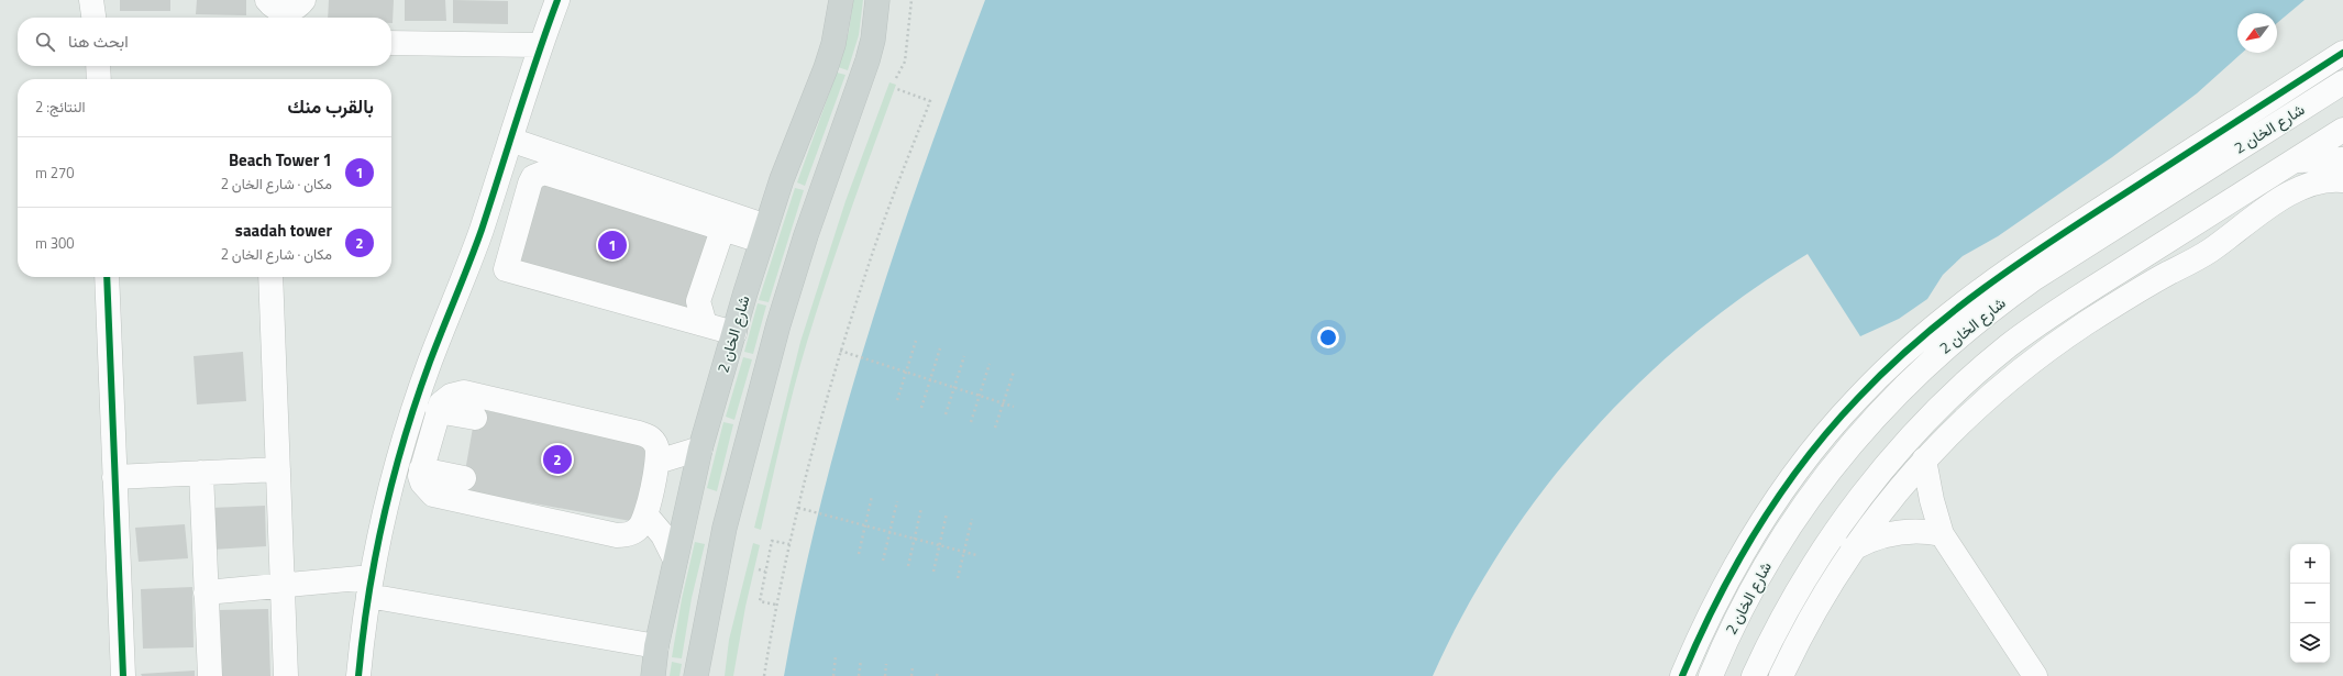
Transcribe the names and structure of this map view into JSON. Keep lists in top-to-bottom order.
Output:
{
  "streets": {
    "main road": ["شارع الخان 2"]
  },
  "north": "bottom left",
  "page": {
    "search": "ابحث هنا",
    "heading": ["بالقرب منك", "النتائج: 2"],
    "list": [
      {
        "mark": "1",
        "name": "Beach Tower 1",
        "note": "مكان · شارع الخان 2",
        "value": "270 m"
      },
      {
        "mark": "2",
        "name": "saadah tower",
        "note": "مكان · شارع الخان 2",
        "value": "300 m"
      }
    ],
    "pins": ["1", "2"],
    "map_buttons": ["+", "−"]
  }
}
